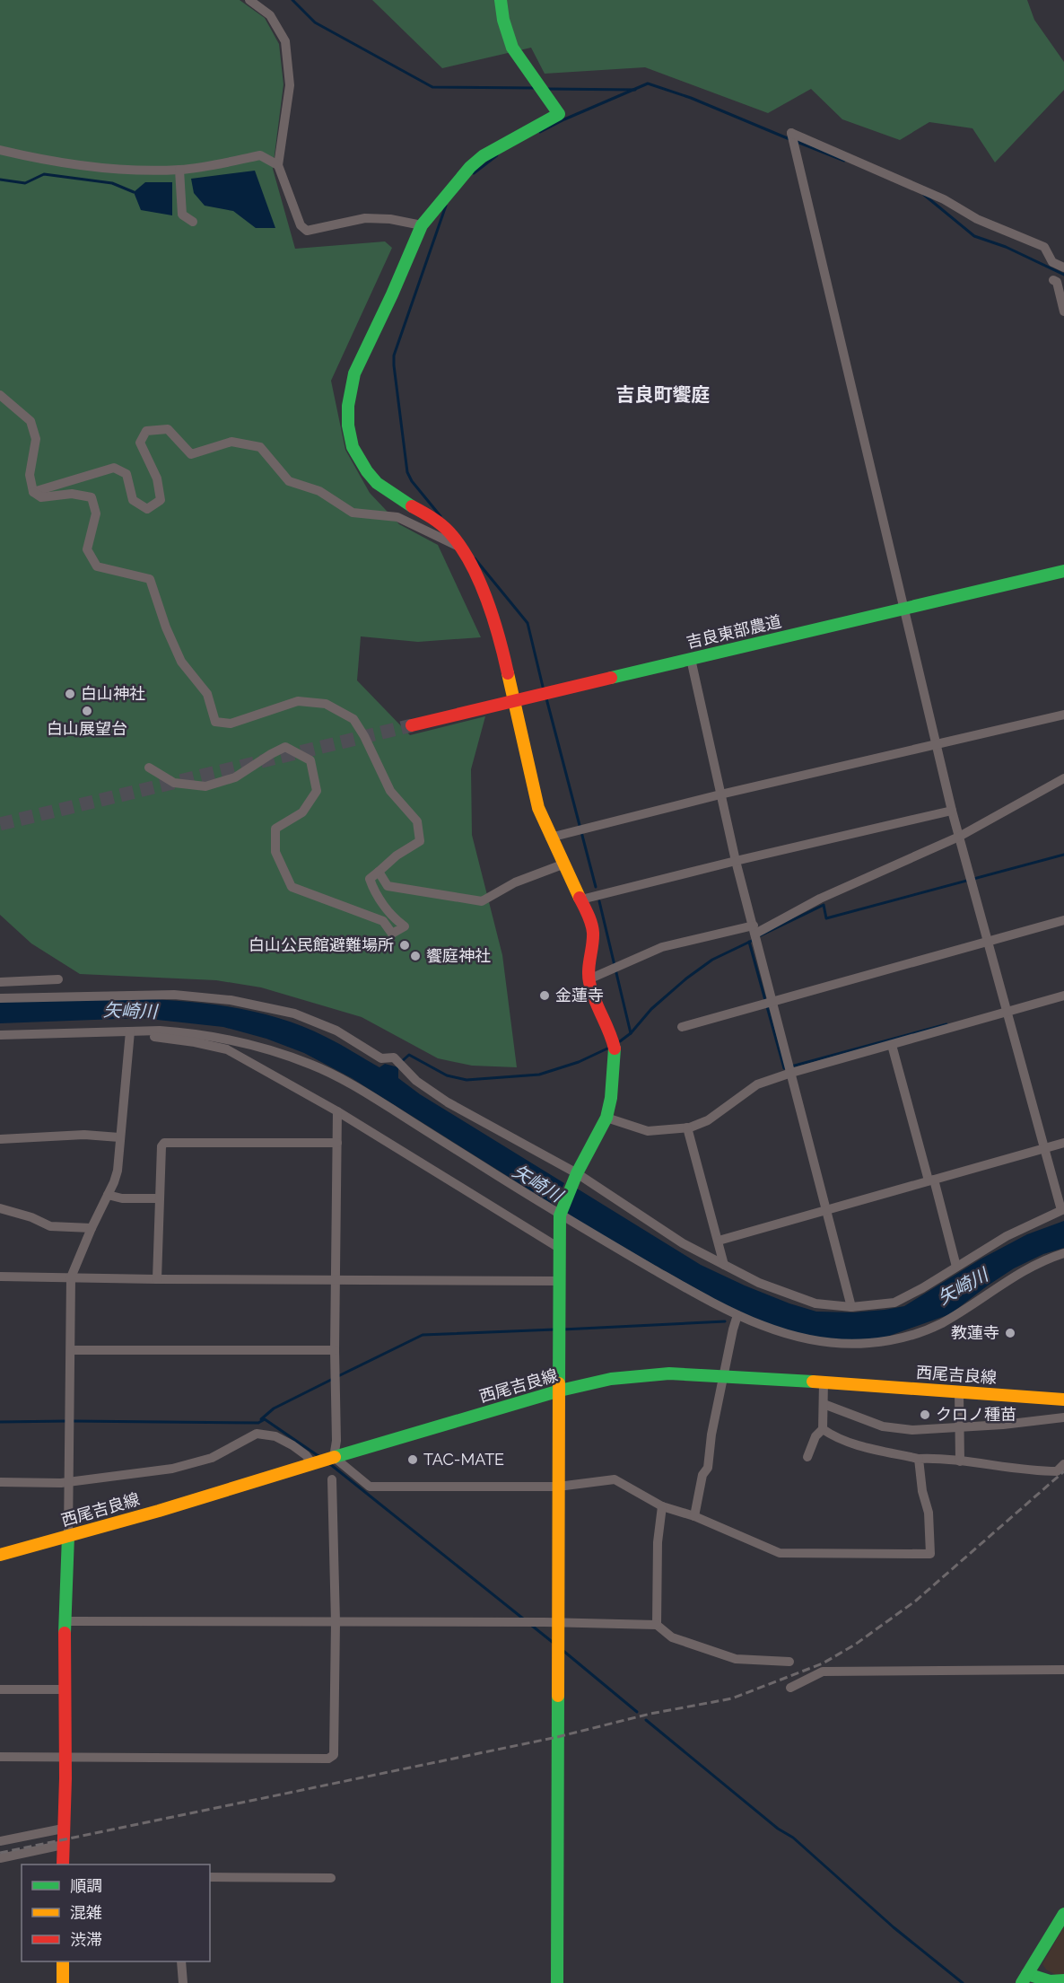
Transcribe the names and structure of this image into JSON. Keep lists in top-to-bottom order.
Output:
{
  "streets": {
    "street": ["吉良東部農道", "西尾吉良線"]
  },
  "districts": ["吉良町饗庭"],
  "water": ["矢崎川"],
  "places": [
    "白山神社",
    "白山展望台",
    "白山公民館避難場所",
    "饗庭神社",
    "金蓮寺",
    "教蓮寺",
    "クロノ種苗",
    "TAC-MATE"
  ],
  "legend": ["順調", "混雑", "渋滞"]
}
